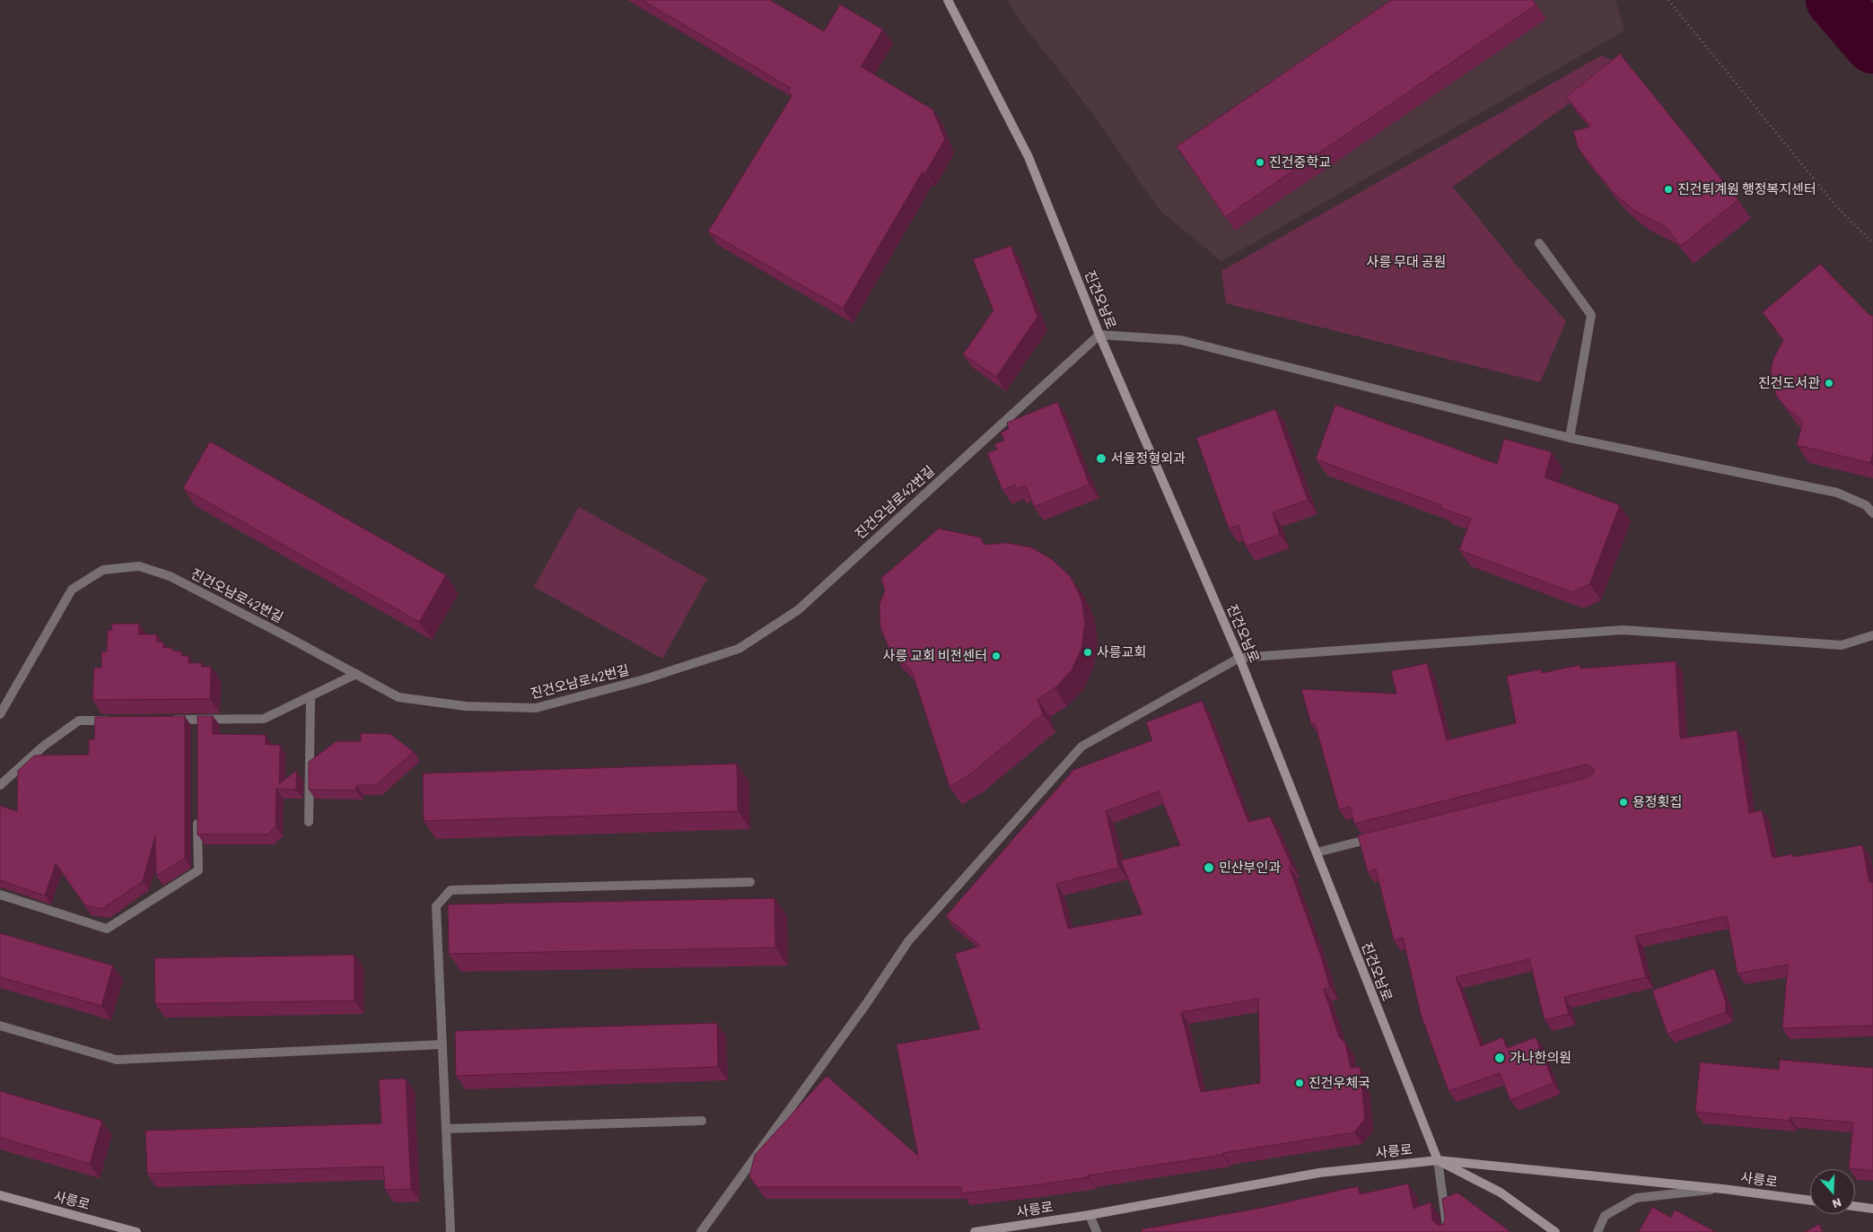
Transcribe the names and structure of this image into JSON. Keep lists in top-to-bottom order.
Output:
{
  "streets": {
    "street": ["진건오남로", "진건오남로42번길", "사릉로"]
  },
  "crossings": [
    ["진건오남로", "진건오남로42번길"],
    ["진건오남로", "사릉로"]
  ],
  "parks": ["사릉 무대 공원"],
  "places": [
    "진건중학교",
    "진건퇴계원 행정복지센터",
    "진건도서관",
    "서울정형외과",
    "사릉교회",
    "사릉 교회 비전센터",
    "용정횟집",
    "민산부인과",
    "가나한의원",
    "진건우체국"
  ],
  "north": "bottom"
}
